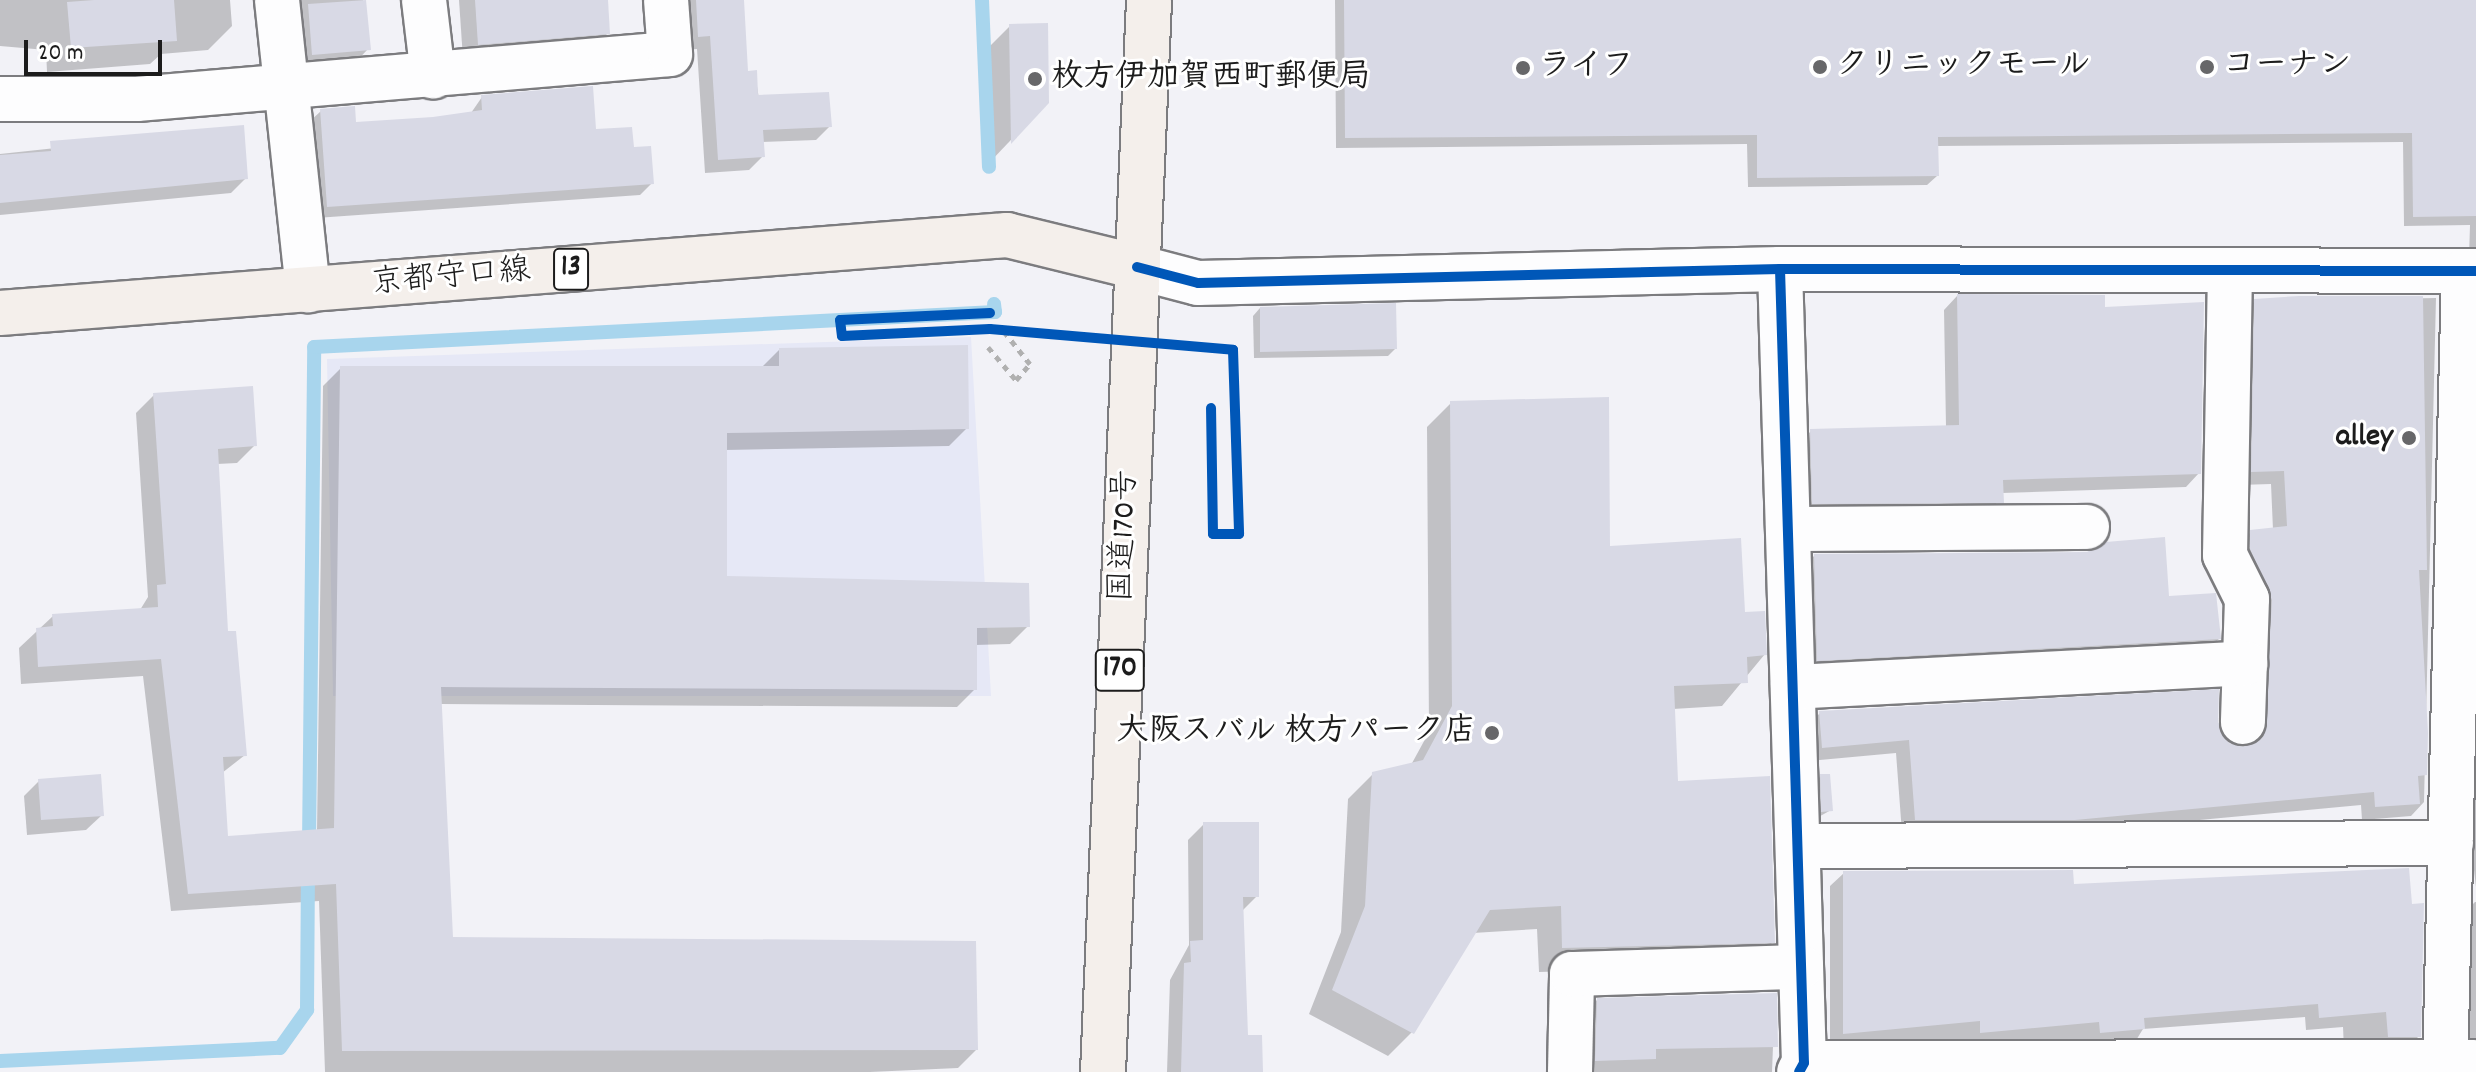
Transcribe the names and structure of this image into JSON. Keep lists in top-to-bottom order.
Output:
{
  "streets": {
    "main road": [
      "13",
      "京都守口線",
      "国道170号",
      "170"
    ]
  },
  "crossings": [
    ["京都守口線", "国道170号"]
  ],
  "places": [
    "クリニックモール",
    "コーナン",
    "ライフ",
    "枚方伊加賀西町郵便局",
    "alley",
    "大阪スバル 枚方パーク店"
  ],
  "scale_bar": "20 m"
}
